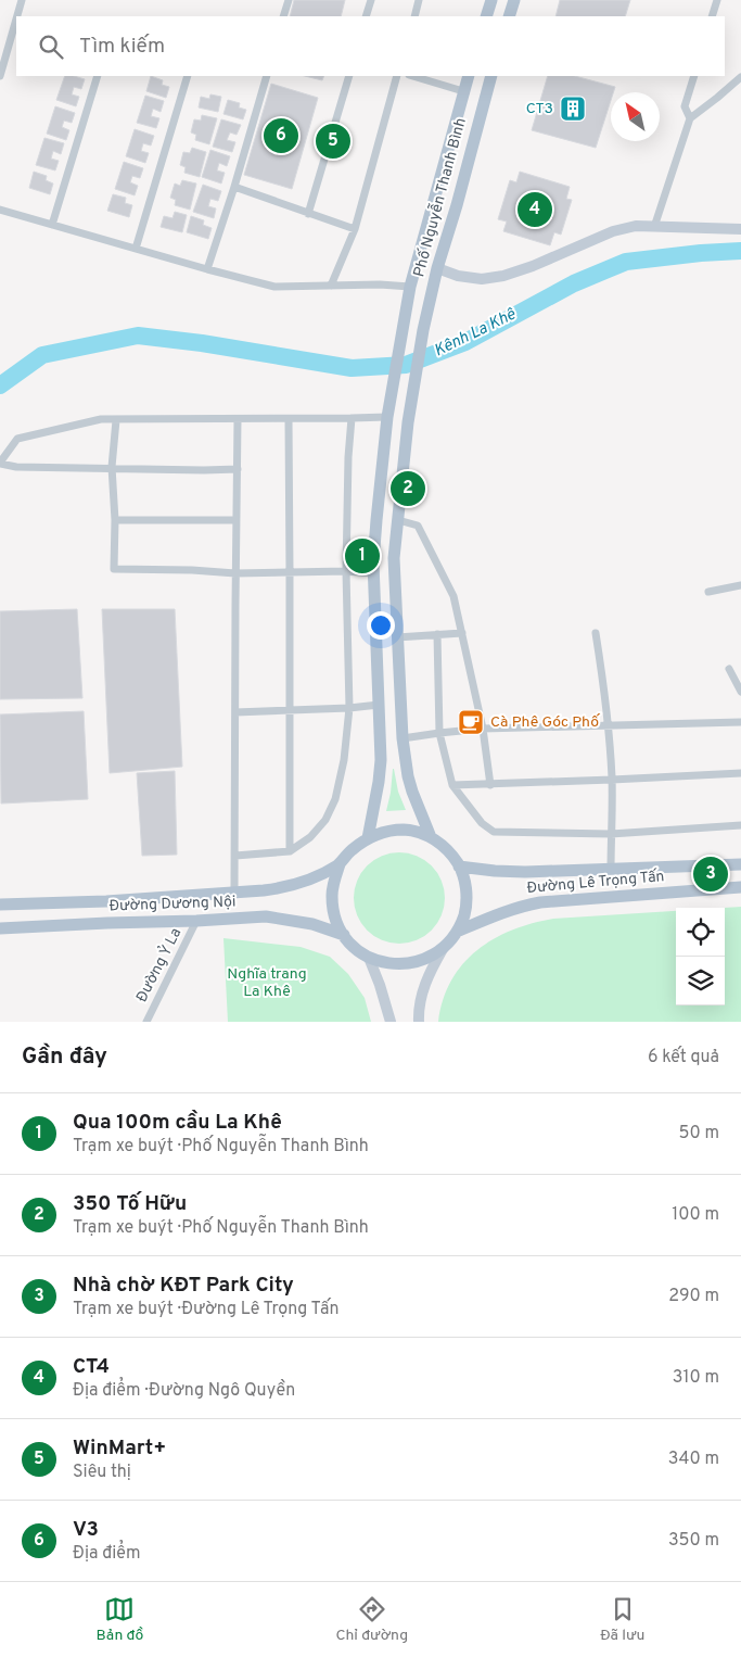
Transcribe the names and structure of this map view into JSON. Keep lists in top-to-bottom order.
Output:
{
  "streets": {
    "main road": ["Phố Nguyễn Thanh Bình", "Đường Lê Trọng Tấn", "Đường Dương Nội"],
    "street": ["Đường Ỷ La"]
  },
  "crossings": [
    ["Đường Lê Trọng Tấn", "Đường Dương Nội"],
    ["Đường Dương Nội", "Đường Ỷ La"]
  ],
  "water": ["Kênh La Khê"],
  "parks": ["Nghĩa trang La Khê"],
  "places": {
    "building": ["CT3"],
    "cafe": ["Cà Phê Góc Phố"]
  },
  "north": "top left",
  "page": {
    "search": "Tìm kiếm",
    "pins": [
      "6",
      "5",
      "4",
      "2",
      "1",
      "3"
    ],
    "heading": ["Gần đây", "6 kết quả"],
    "list": [
      {
        "mark": "1",
        "name": "Qua 100m cầu La Khê",
        "note": "Trạm xe buýt · Phố Nguyễn Thanh Bình",
        "value": "50 m"
      },
      {
        "mark": "2",
        "name": "350 Tố Hữu",
        "note": "Trạm xe buýt · Phố Nguyễn Thanh Bình",
        "value": "100 m"
      },
      {
        "mark": "3",
        "name": "Nhà chờ KĐT Park City",
        "note": "Trạm xe buýt · Đường Lê Trọng Tấn",
        "value": "290 m"
      },
      {
        "mark": "4",
        "name": "CT4",
        "note": "Địa điểm · Đường Ngô Quyền",
        "value": "310 m"
      },
      {
        "mark": "5",
        "name": "WinMart+",
        "note": "Siêu thị",
        "value": "340 m"
      },
      {
        "mark": "6",
        "name": "V3",
        "note": "Địa điểm",
        "value": "350 m"
      }
    ],
    "nav": ["Bản đồ", "Chỉ đường", "Đã lưu"]
  }
}
